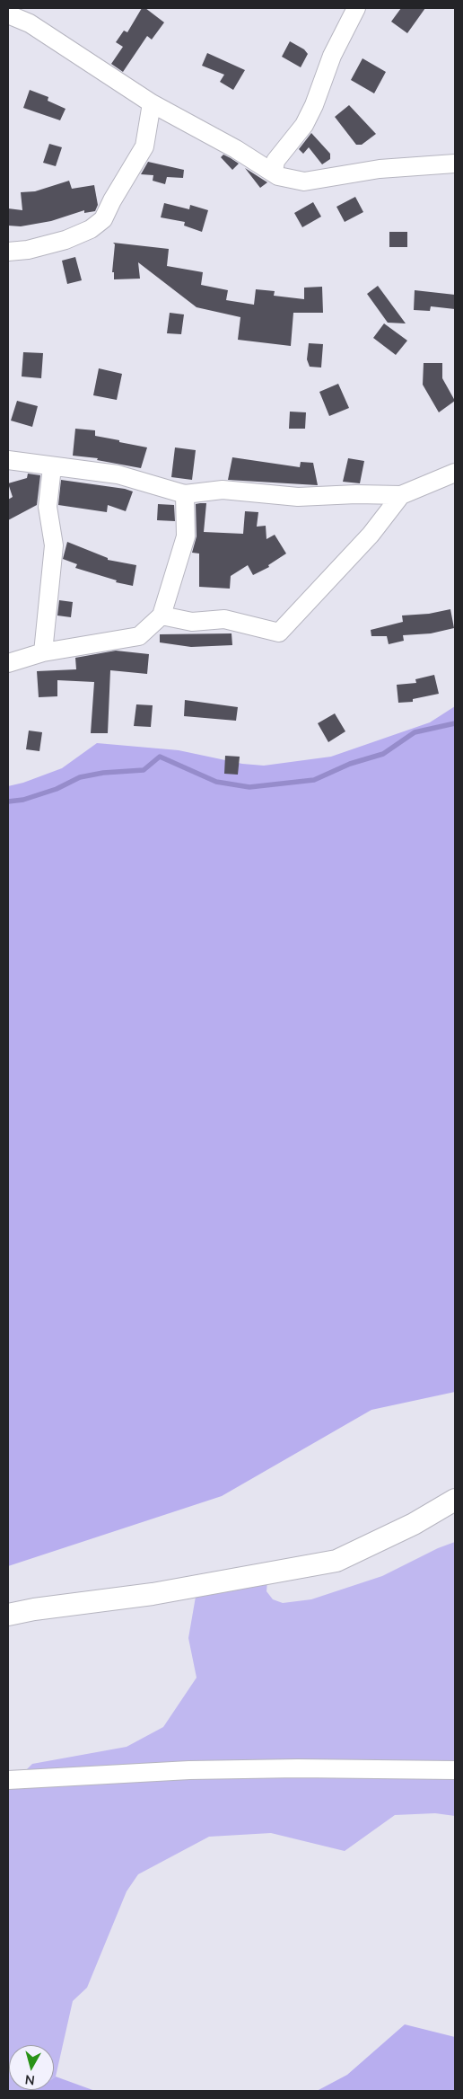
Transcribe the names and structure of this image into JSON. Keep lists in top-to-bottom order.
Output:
{
  "north": "bottom"
}
